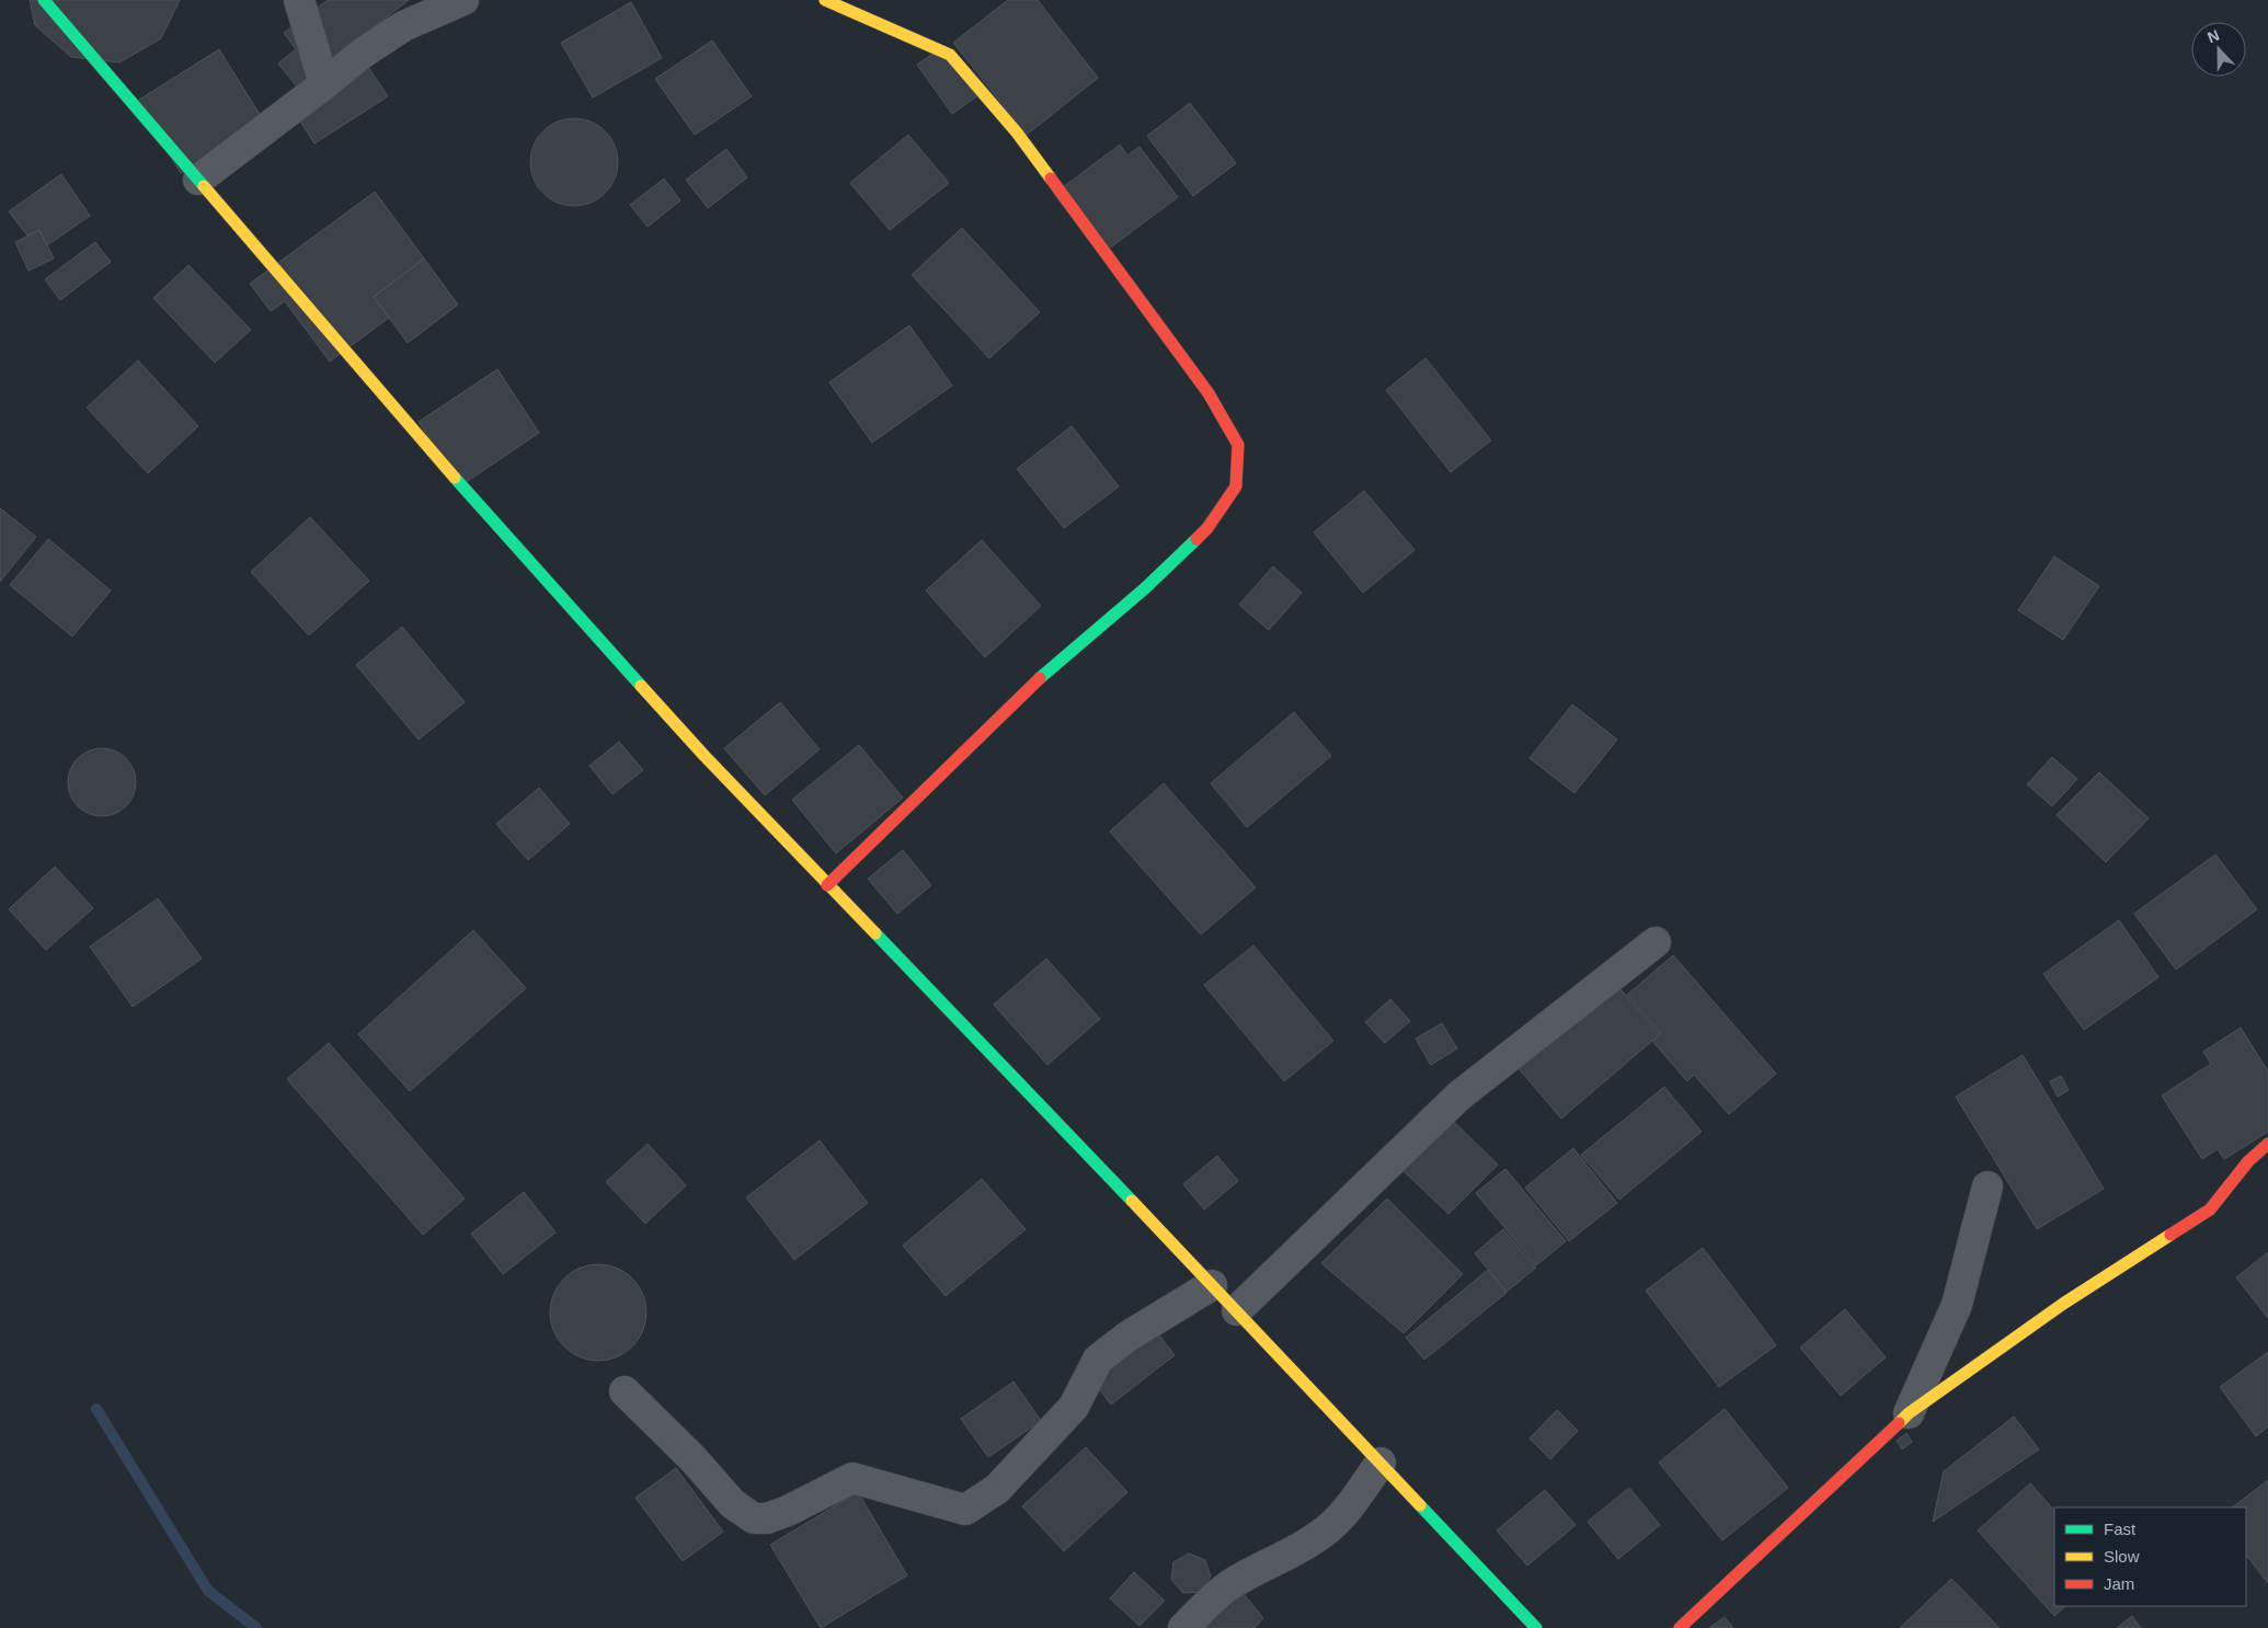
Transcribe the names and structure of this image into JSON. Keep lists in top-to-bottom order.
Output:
{
  "legend": ["Fast", "Slow", "Jam"],
  "north": "top"
}
